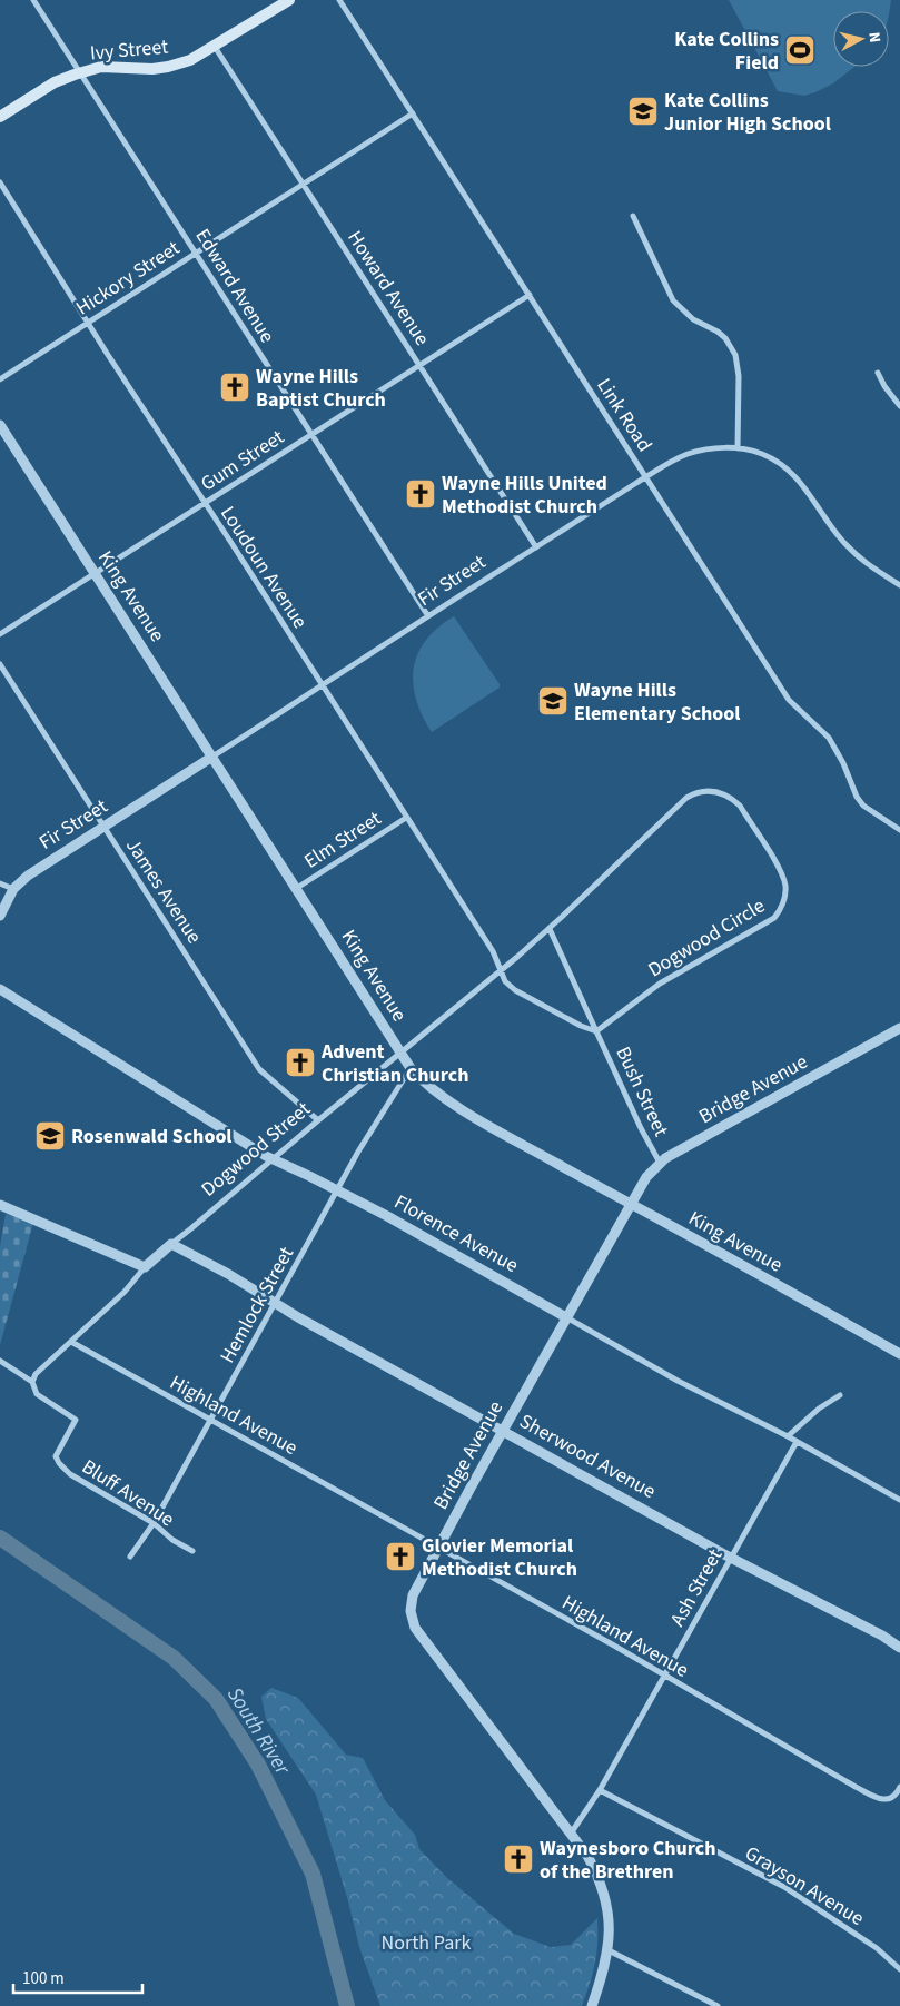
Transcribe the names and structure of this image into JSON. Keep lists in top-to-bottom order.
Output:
{
  "streets": {
    "main road": ["Ivy Street"],
    "street": [
      "Hickory Street",
      "Edward Avenue",
      "Howard Avenue",
      "Link Road",
      "Gum Street",
      "Loudoun Avenue",
      "Fir Street",
      "King Avenue",
      "Elm Street",
      "James Avenue",
      "Dogwood Circle",
      "Bridge Avenue",
      "Bush Street",
      "Dogwood Street",
      "Florence Avenue",
      "Hemlock Street",
      "Highland Avenue",
      "Sherwood Avenue",
      "Bluff Avenue",
      "Ash Street",
      "Grayson Avenue"
    ]
  },
  "crossings": [
    ["Ivy Street", "Edward Avenue"],
    ["Ivy Street", "Howard Avenue"],
    ["Hickory Street", "Edward Avenue"],
    ["Hickory Street", "Howard Avenue"],
    ["Hickory Street", "Link Road"],
    ["Hickory Street", "Loudoun Avenue"],
    ["Edward Avenue", "Gum Street"],
    ["Edward Avenue", "Fir Street"],
    ["Howard Avenue", "Gum Street"],
    ["Howard Avenue", "Fir Street"],
    ["Link Road", "Gum Street"],
    ["Link Road", "Fir Street"],
    ["Gum Street", "Loudoun Avenue"],
    ["Gum Street", "King Avenue"],
    ["Loudoun Avenue", "Fir Street"],
    ["Loudoun Avenue", "Elm Street"],
    ["Loudoun Avenue", "Bush Street"],
    ["Loudoun Avenue", "Dogwood Street"],
    ["Fir Street", "King Avenue"],
    ["Fir Street", "James Avenue"],
    ["King Avenue", "Elm Street"],
    ["King Avenue", "Bridge Avenue"],
    ["King Avenue", "Dogwood Street"],
    ["King Avenue", "Hemlock Street"],
    ["James Avenue", "Dogwood Street"],
    ["Dogwood Circle", "Bush Street"],
    ["Dogwood Circle", "Dogwood Street"],
    ["Bridge Avenue", "Bush Street"],
    ["Bridge Avenue", "Florence Avenue"],
    ["Bridge Avenue", "Highland Avenue"],
    ["Bridge Avenue", "Sherwood Avenue"],
    ["Bridge Avenue", "Ash Street"],
    ["Bush Street", "Dogwood Street"],
    ["Dogwood Street", "Florence Avenue"],
    ["Dogwood Street", "Highland Avenue"],
    ["Dogwood Street", "Sherwood Avenue"],
    ["Dogwood Street", "Bluff Avenue"],
    ["Florence Avenue", "Hemlock Street"],
    ["Florence Avenue", "Ash Street"],
    ["Hemlock Street", "Highland Avenue"],
    ["Hemlock Street", "Sherwood Avenue"],
    ["Hemlock Street", "Bluff Avenue"],
    ["Highland Avenue", "Ash Street"],
    ["Sherwood Avenue", "Ash Street"],
    ["Ash Street", "Grayson Avenue"]
  ],
  "water": ["South River"],
  "parks": ["North Park"],
  "places": {
    "sports": ["Kate Collins Field"],
    "school or university": ["Kate Collins Junior High School", "Wayne Hills Elementary School", "Rosenwald School"],
    "church": [
      "Wayne Hills Baptist Church",
      "Wayne Hills United Methodist Church",
      "Advent Christian Church",
      "Glovier Memorial Methodist Church",
      "Waynesboro Church of the Brethren"
    ]
  },
  "scale_bar": "100 m",
  "north": "right"
}
